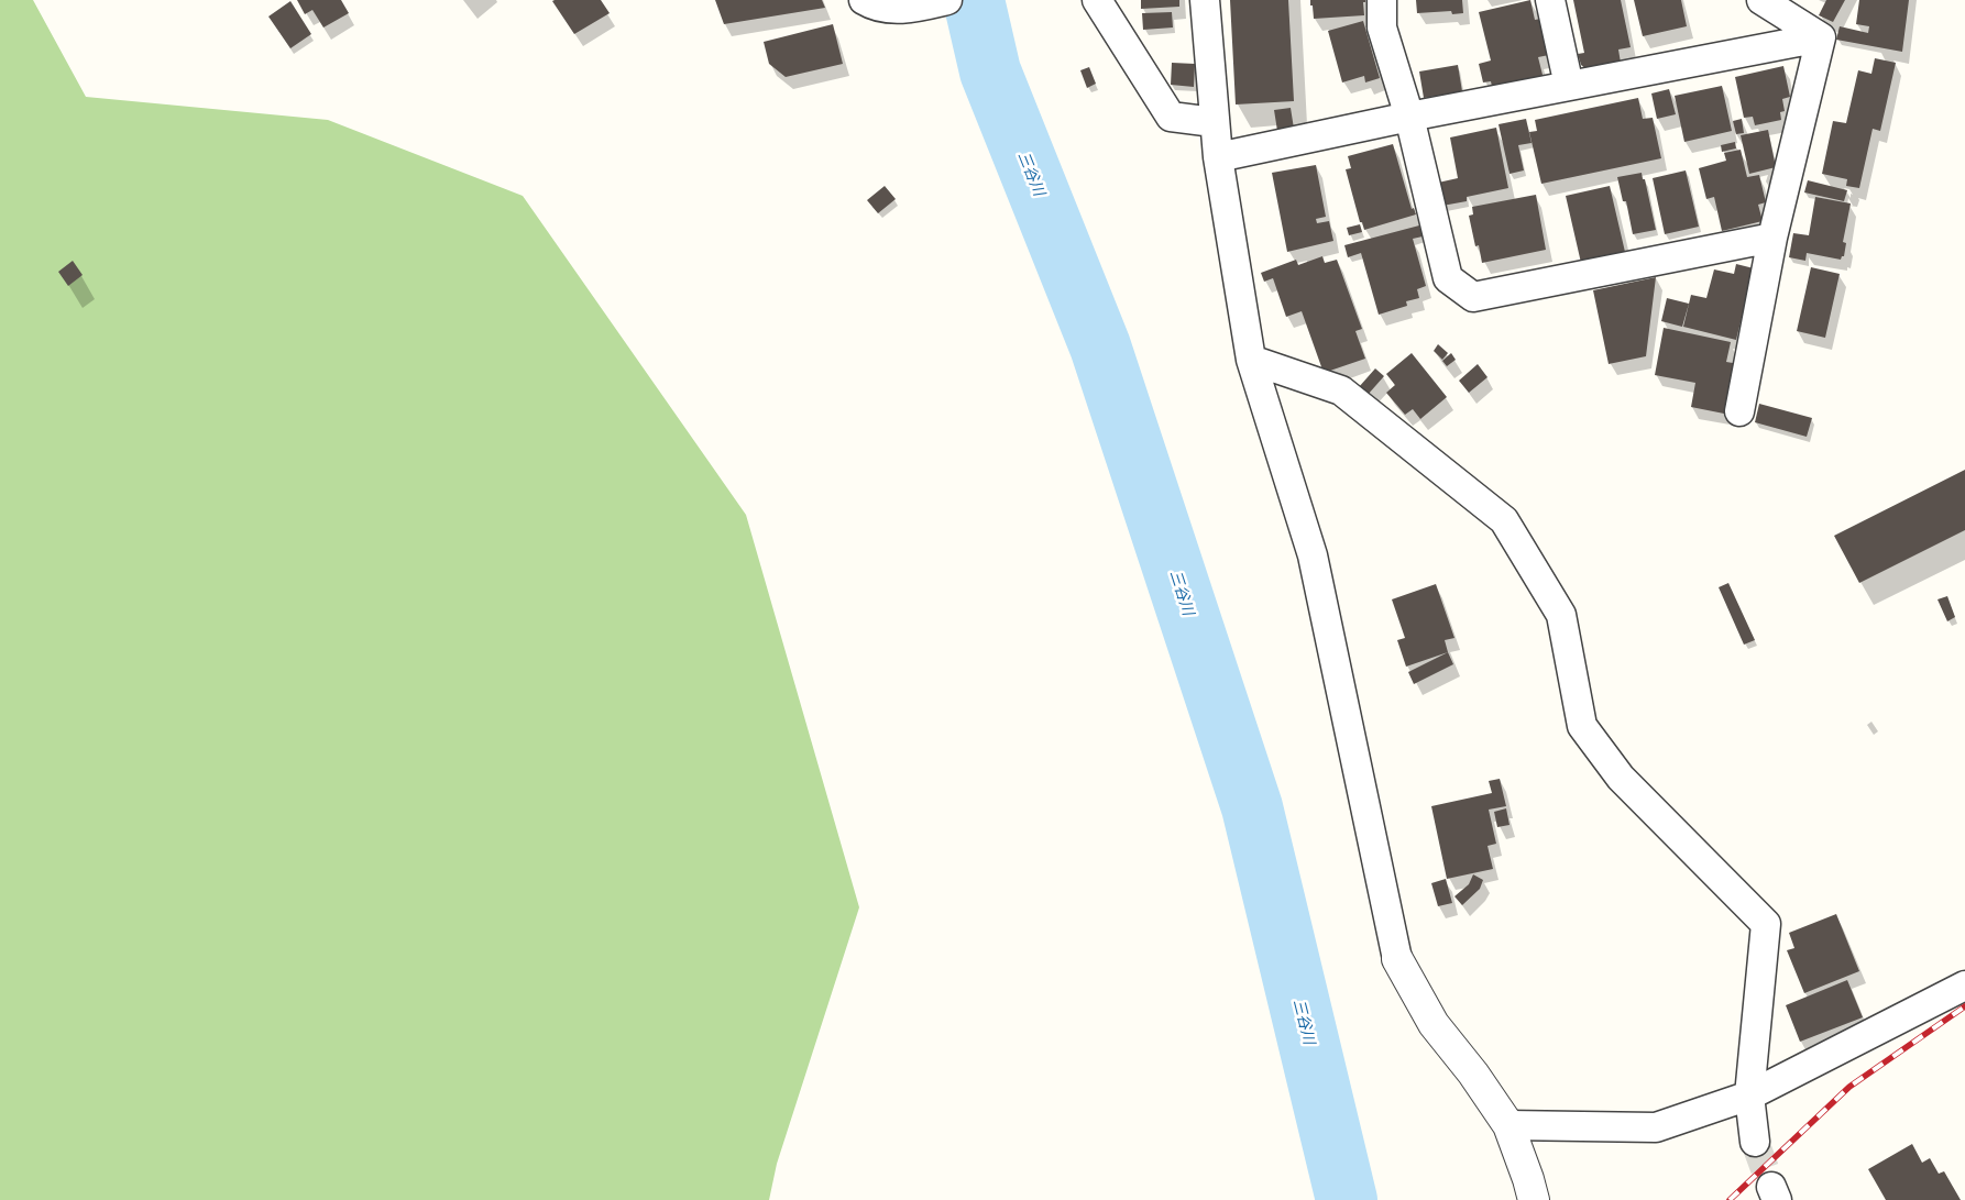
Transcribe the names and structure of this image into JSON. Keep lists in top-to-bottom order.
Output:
{
  "water": ["三谷川"]
}
